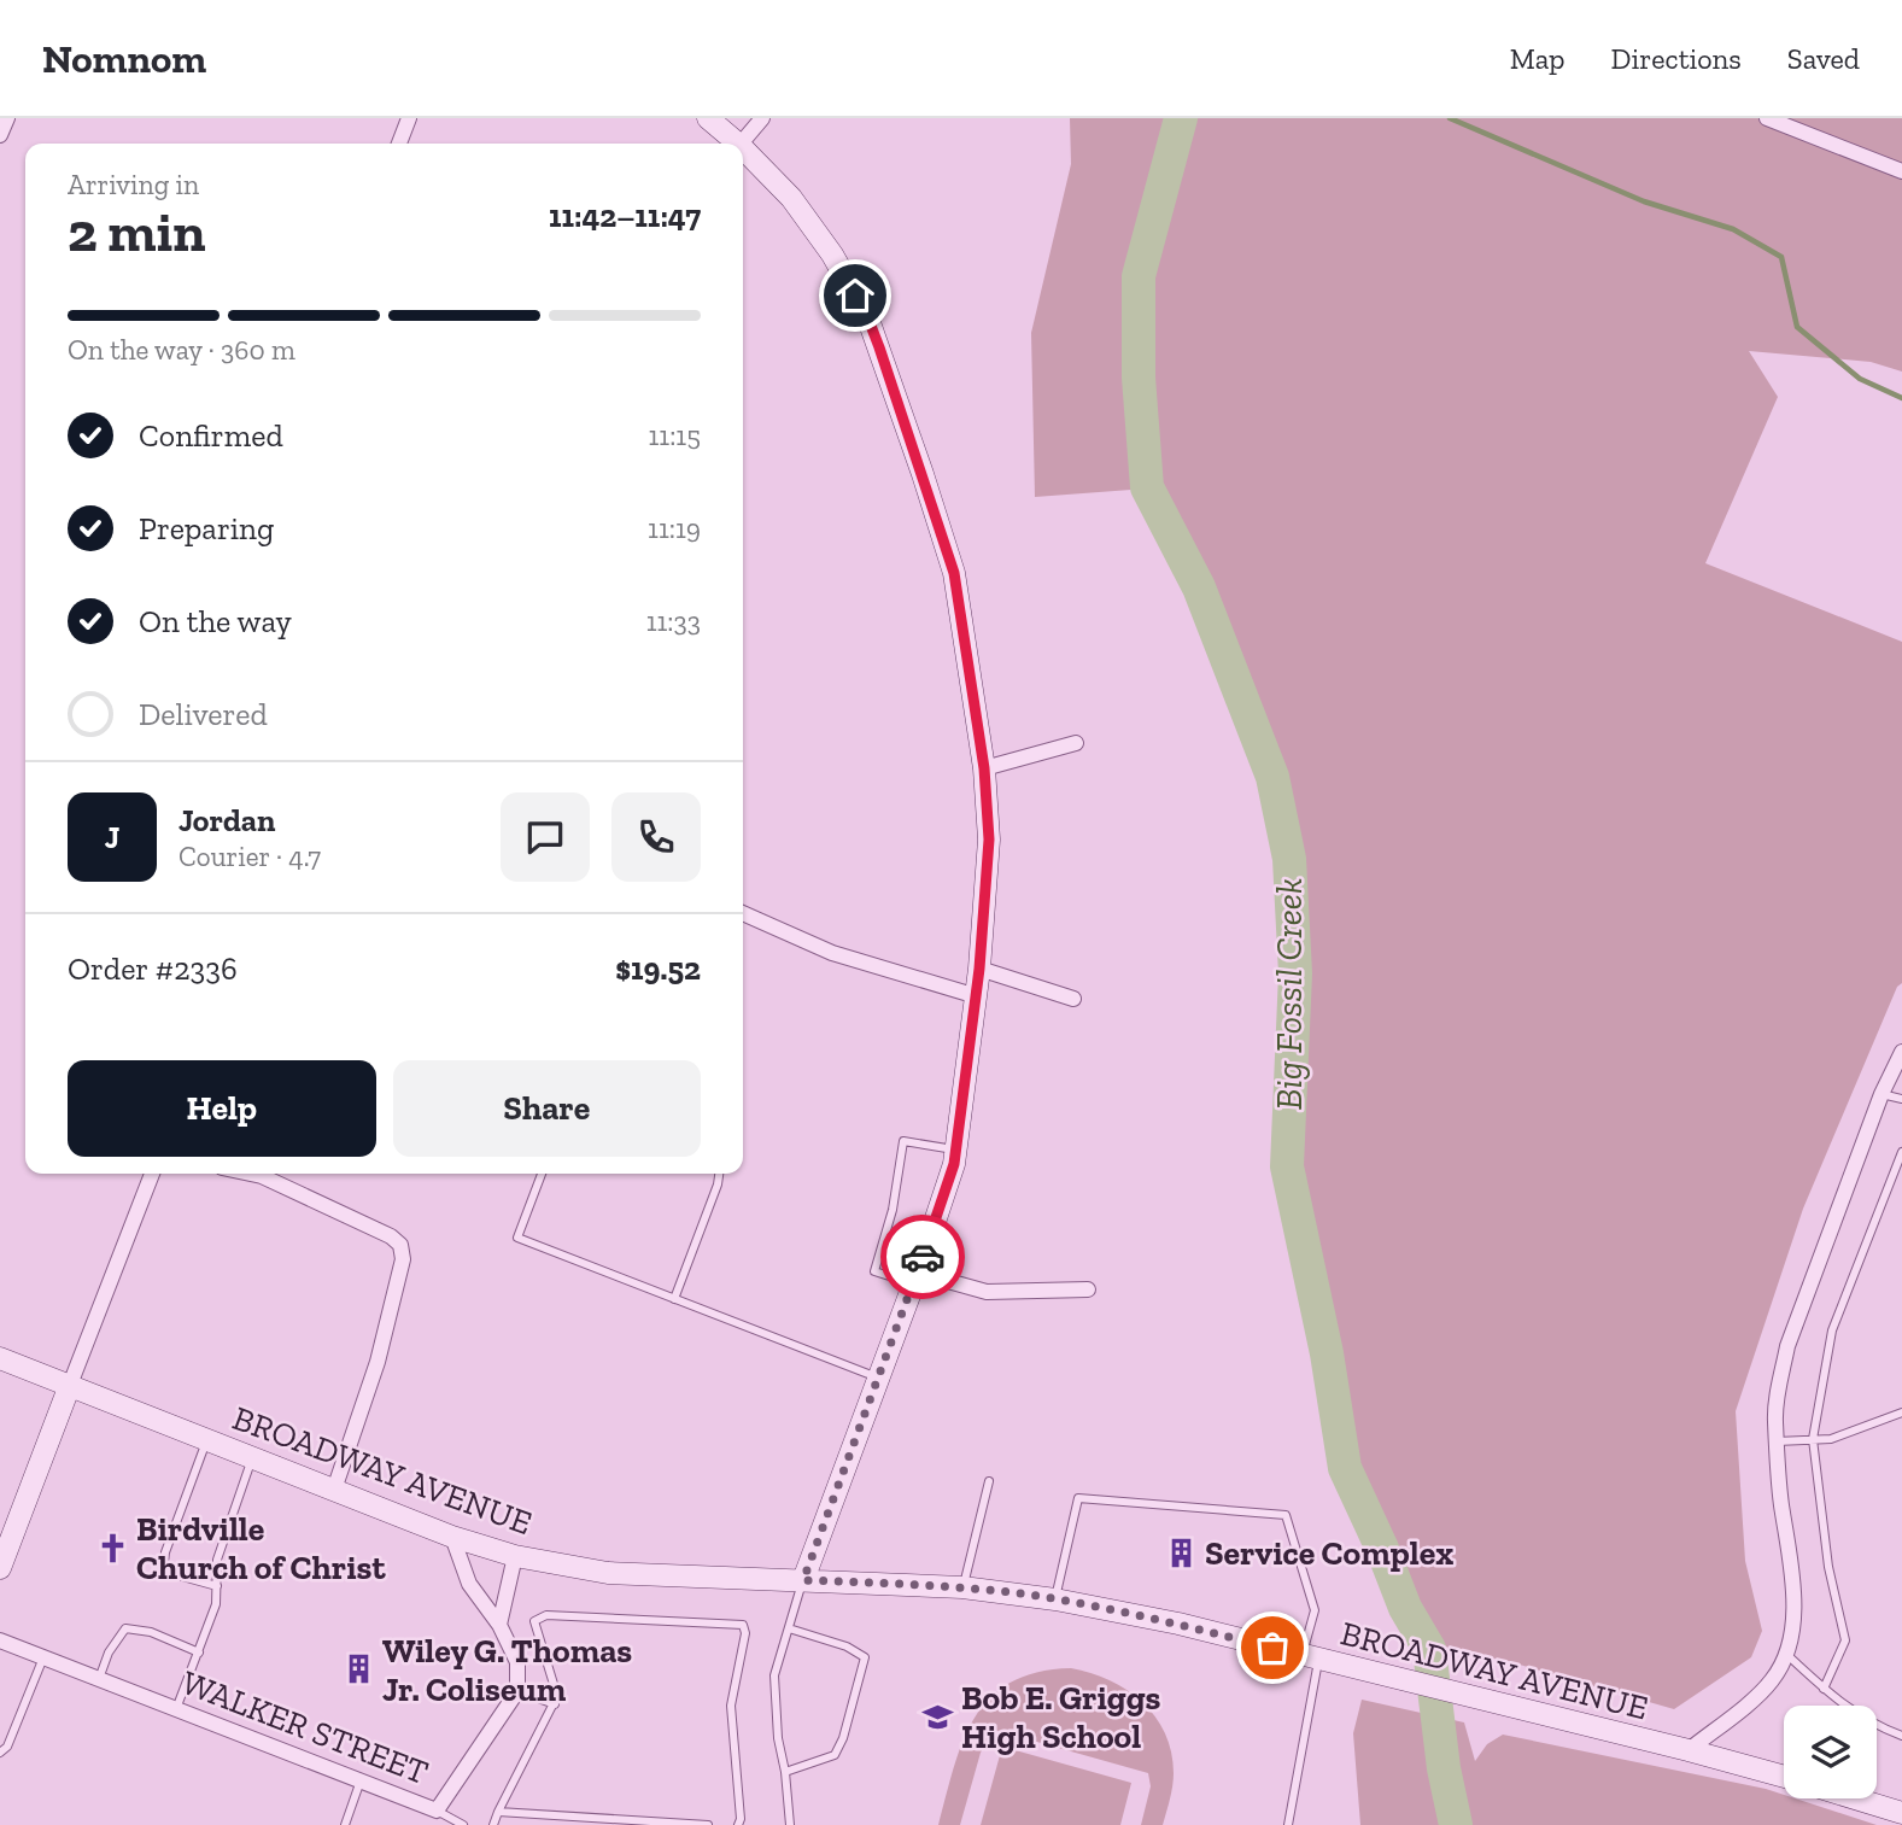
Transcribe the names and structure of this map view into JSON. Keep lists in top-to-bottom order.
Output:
{
  "streets": {
    "main road": ["BROADWAY AVENUE"],
    "street": ["WALKER STREET"]
  },
  "water": ["Big Fossil Creek"],
  "places": {
    "church": ["Birdville Church of Christ"],
    "building": ["Service Complex", "Wiley G. Thomas Jr. Coliseum"],
    "school or university": ["Bob E. Griggs High School"]
  },
  "page": {
    "header": "Nomnom",
    "nav": ["Map", "Directions", "Saved"],
    "heading": ["2 min", "Arriving in", "11:42–11:47"],
    "panel": [
      "Jordan",
      "Courier · 4.7",
      "Order #2336",
      "$19.52"
    ],
    "bar": "On the way · 360 m",
    "list": [
      ["Confirmed", "11:15"],
      ["Preparing", "11:19"],
      ["On the way", "11:33"],
      "Delivered"
    ],
    "round": "J",
    "buttons": ["Help", "Share"]
  }
}
